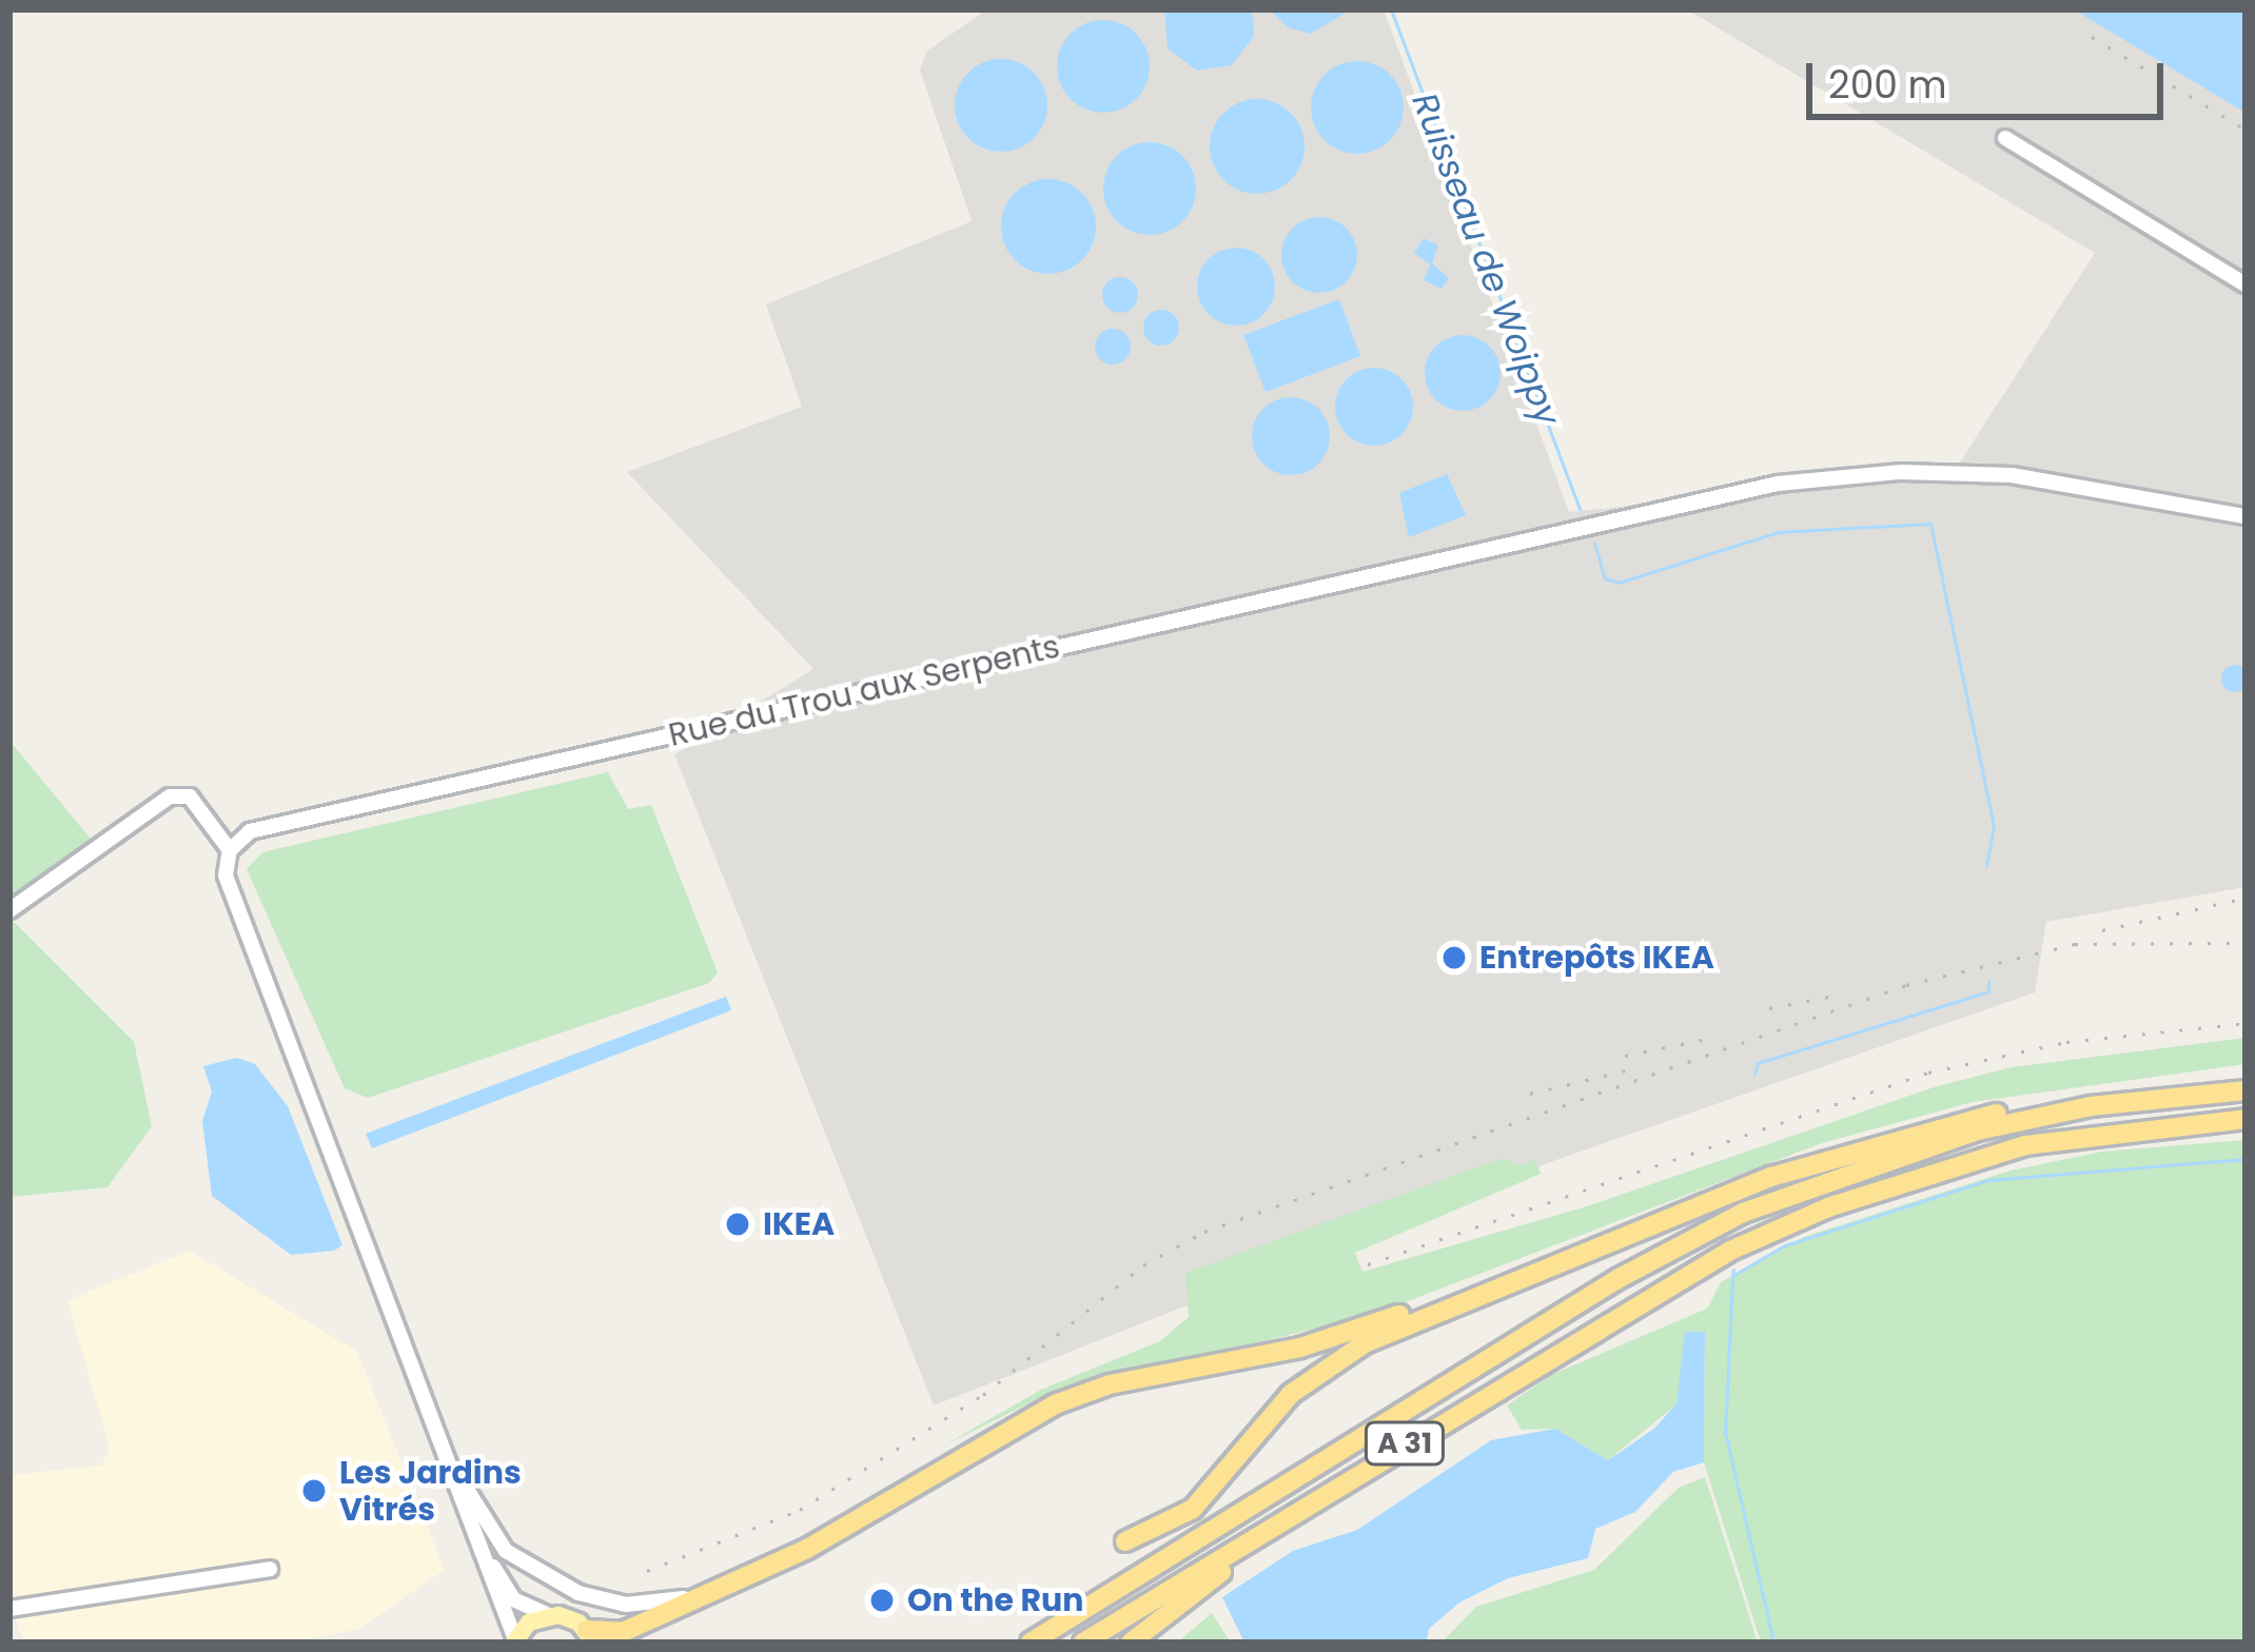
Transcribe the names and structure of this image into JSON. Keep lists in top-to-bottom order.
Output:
{
  "streets": {
    "highway": ["A 31"],
    "street": ["Rue du Trou aux Serpents"]
  },
  "water": ["Ruisseau de Woippy"],
  "places": [
    "Entrepôts IKEA",
    "IKEA",
    "Les Jardins Vitrés",
    "On the Run"
  ],
  "scale_bar": "200 m"
}
